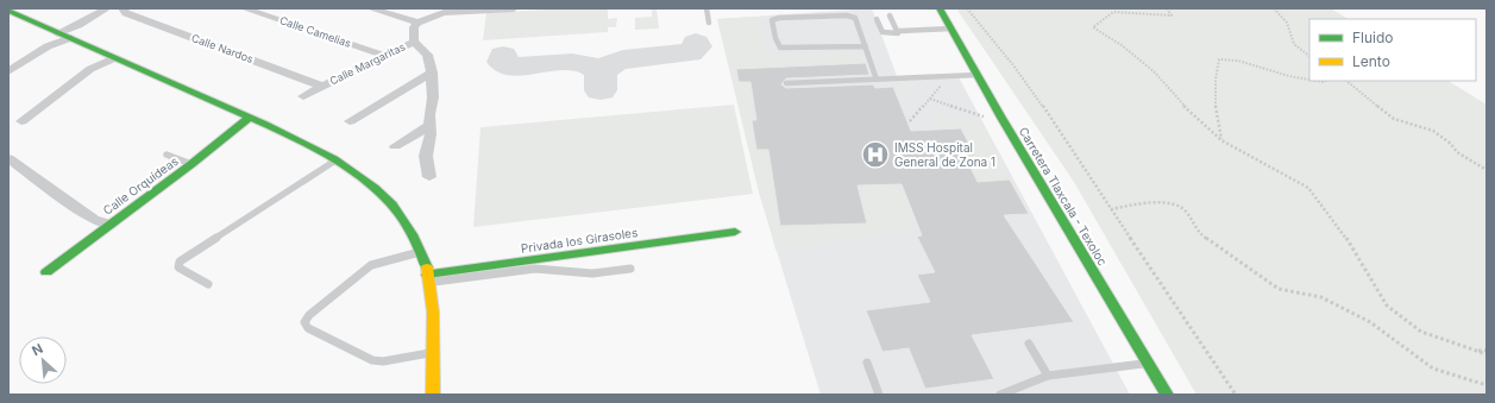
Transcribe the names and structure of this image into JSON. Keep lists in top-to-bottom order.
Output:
{
  "streets": {
    "main road": ["Calle Orquídeas", "Carretera Tlaxcala - Texoloc", "Privada los Girasoles"],
    "street": ["Calle Camelias", "Calle Nardos", "Calle Margaritas"]
  },
  "crossings": [
    ["Calle Camelias", "Calle Margaritas"],
    ["Calle Nardos", "Calle Margaritas"]
  ],
  "places": {
    "hospital": ["IMSS Hospital General de Zona 1"]
  },
  "legend": ["Fluido", "Lento"],
  "north": "top left"
}
